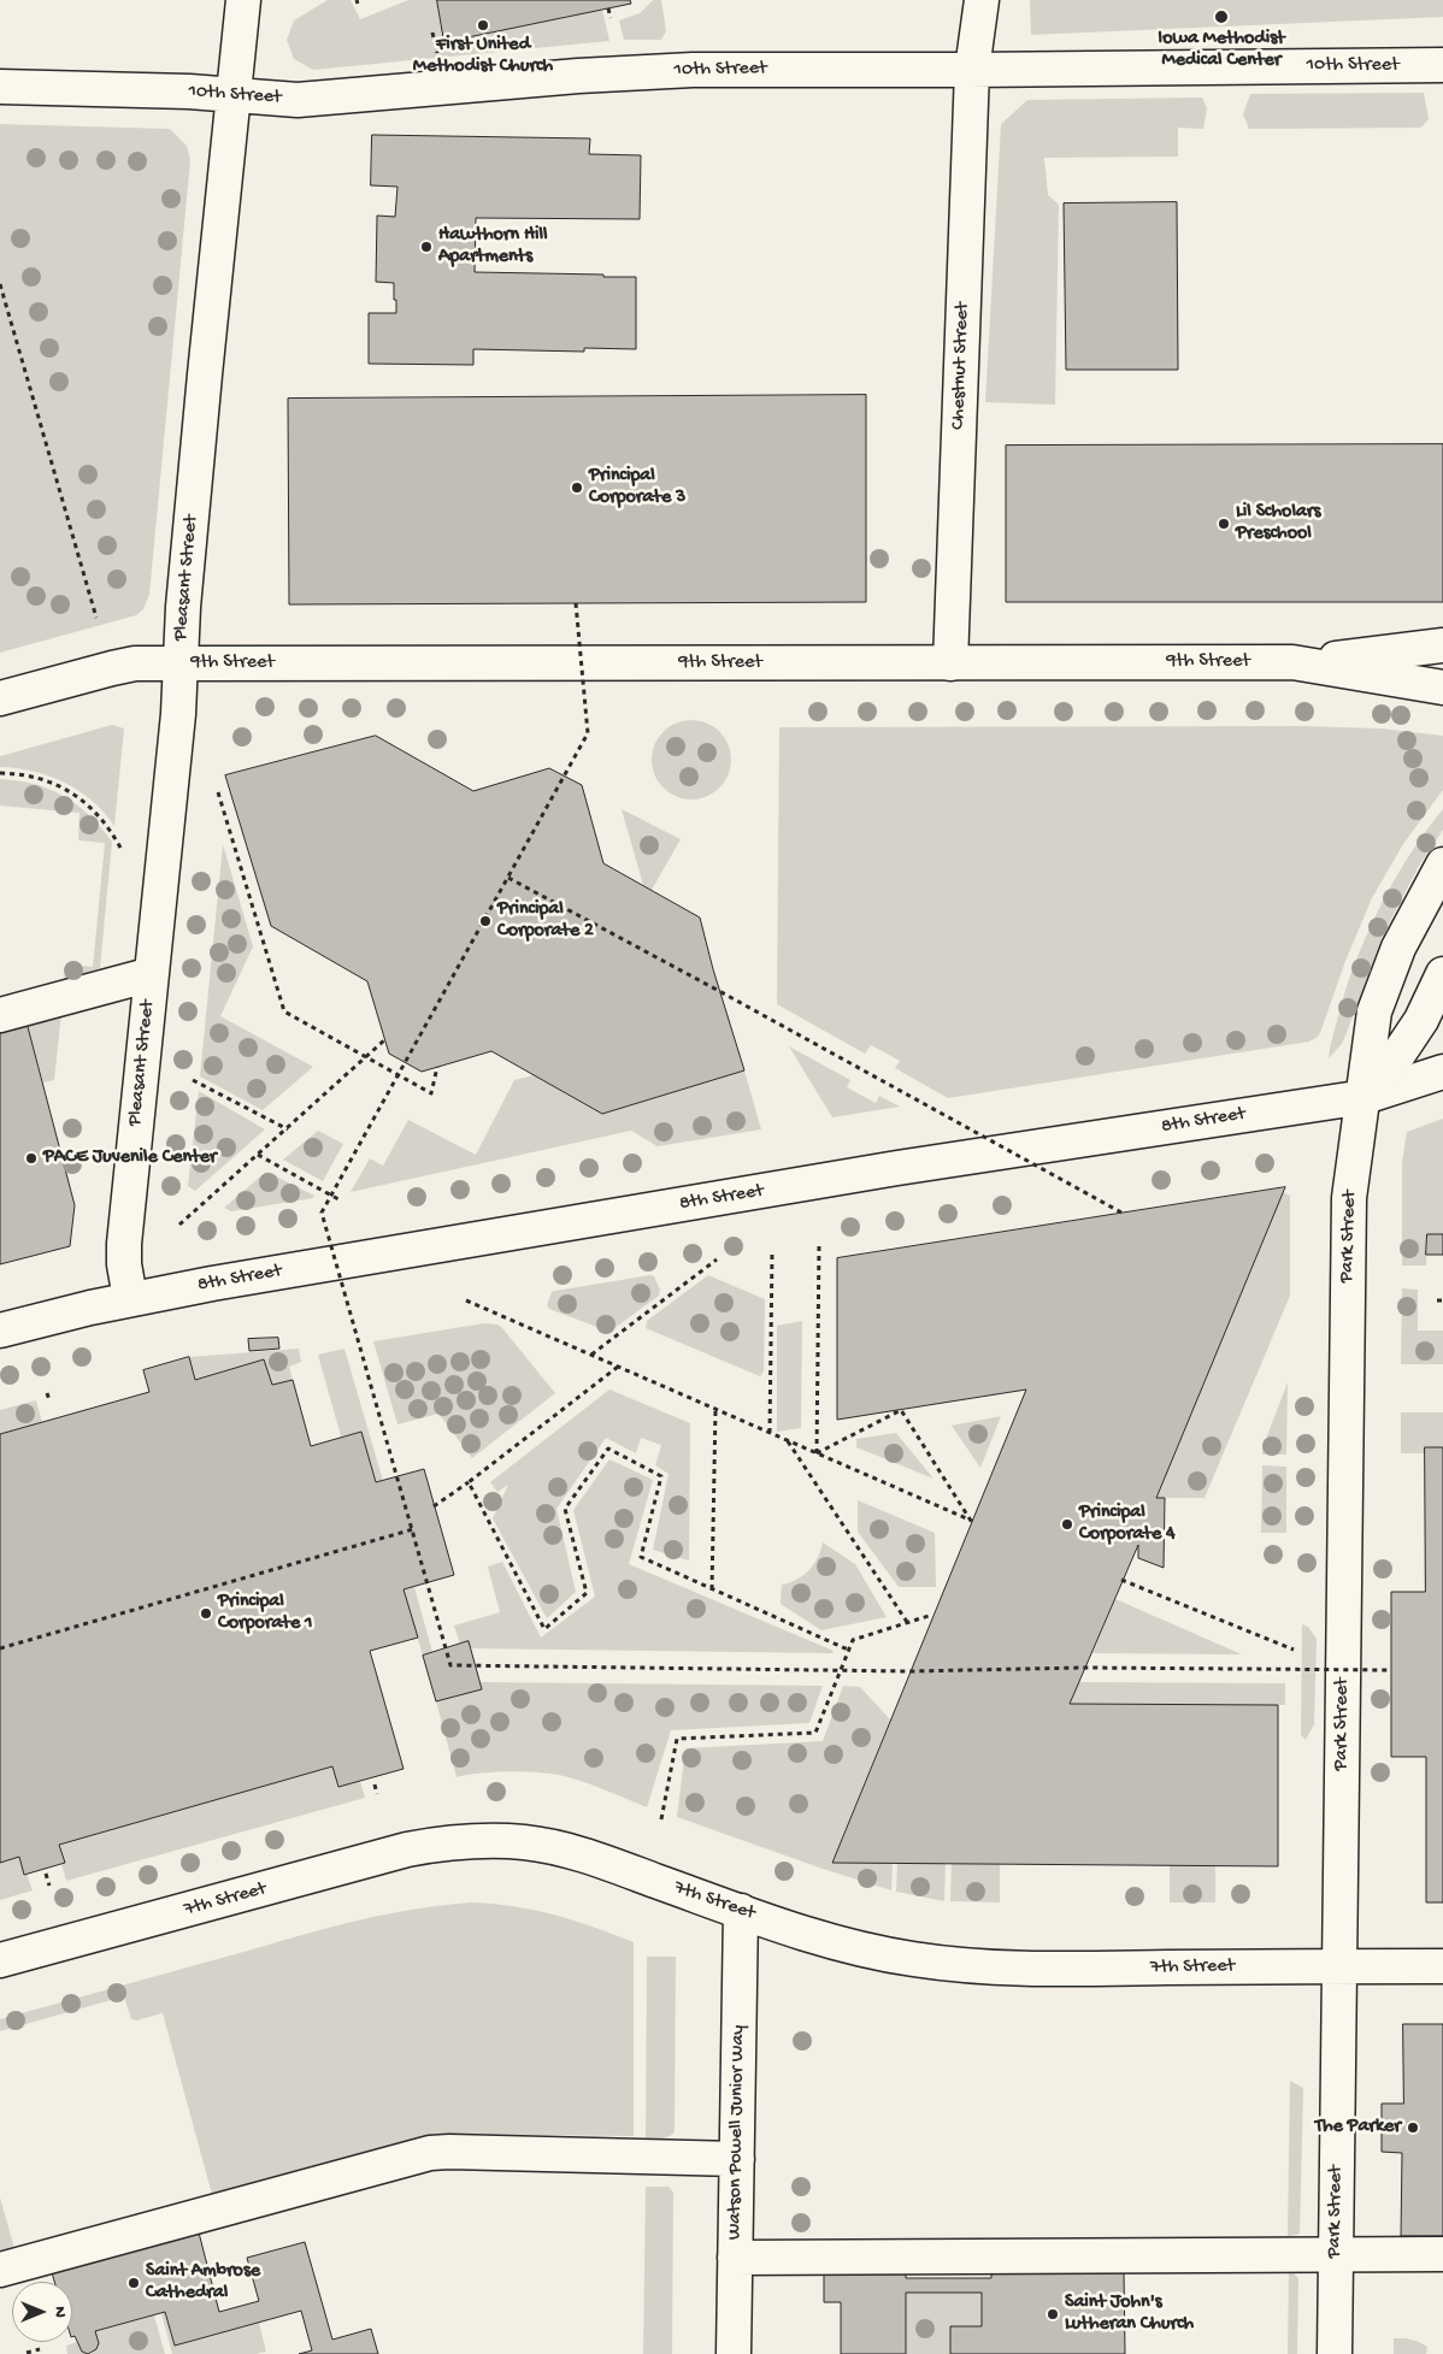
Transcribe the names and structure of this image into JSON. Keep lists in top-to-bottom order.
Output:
{
  "streets": {
    "main road": [
      "10th Street",
      "Chestnut Street",
      "Pleasant Street",
      "9th Street",
      "8th Street",
      "Park Street",
      "7th Street",
      "Watson Powell Junior Way"
    ]
  },
  "crossings": [
    ["10th Street", "Chestnut Street"],
    ["10th Street", "Pleasant Street"],
    ["Chestnut Street", "9th Street"],
    ["Pleasant Street", "9th Street"],
    ["Pleasant Street", "8th Street"],
    ["8th Street", "Park Street"],
    ["Park Street", "7th Street"],
    ["7th Street", "Watson Powell Junior Way"]
  ],
  "places": [
    "Iowa Methodist Medical Center",
    "First United Methodist Church",
    "Hawthorn Hill Apartments",
    "Principal Corporate 3",
    "Lil Scholars Preschool",
    "Principal Corporate 2",
    "PACE Juvenile Center",
    "Principal Corporate 4",
    "Principal Corporate 1",
    "The Parker",
    "Saint Ambrose Cathedral",
    "Saint John's Lutheran Church"
  ],
  "north": "right"
}
